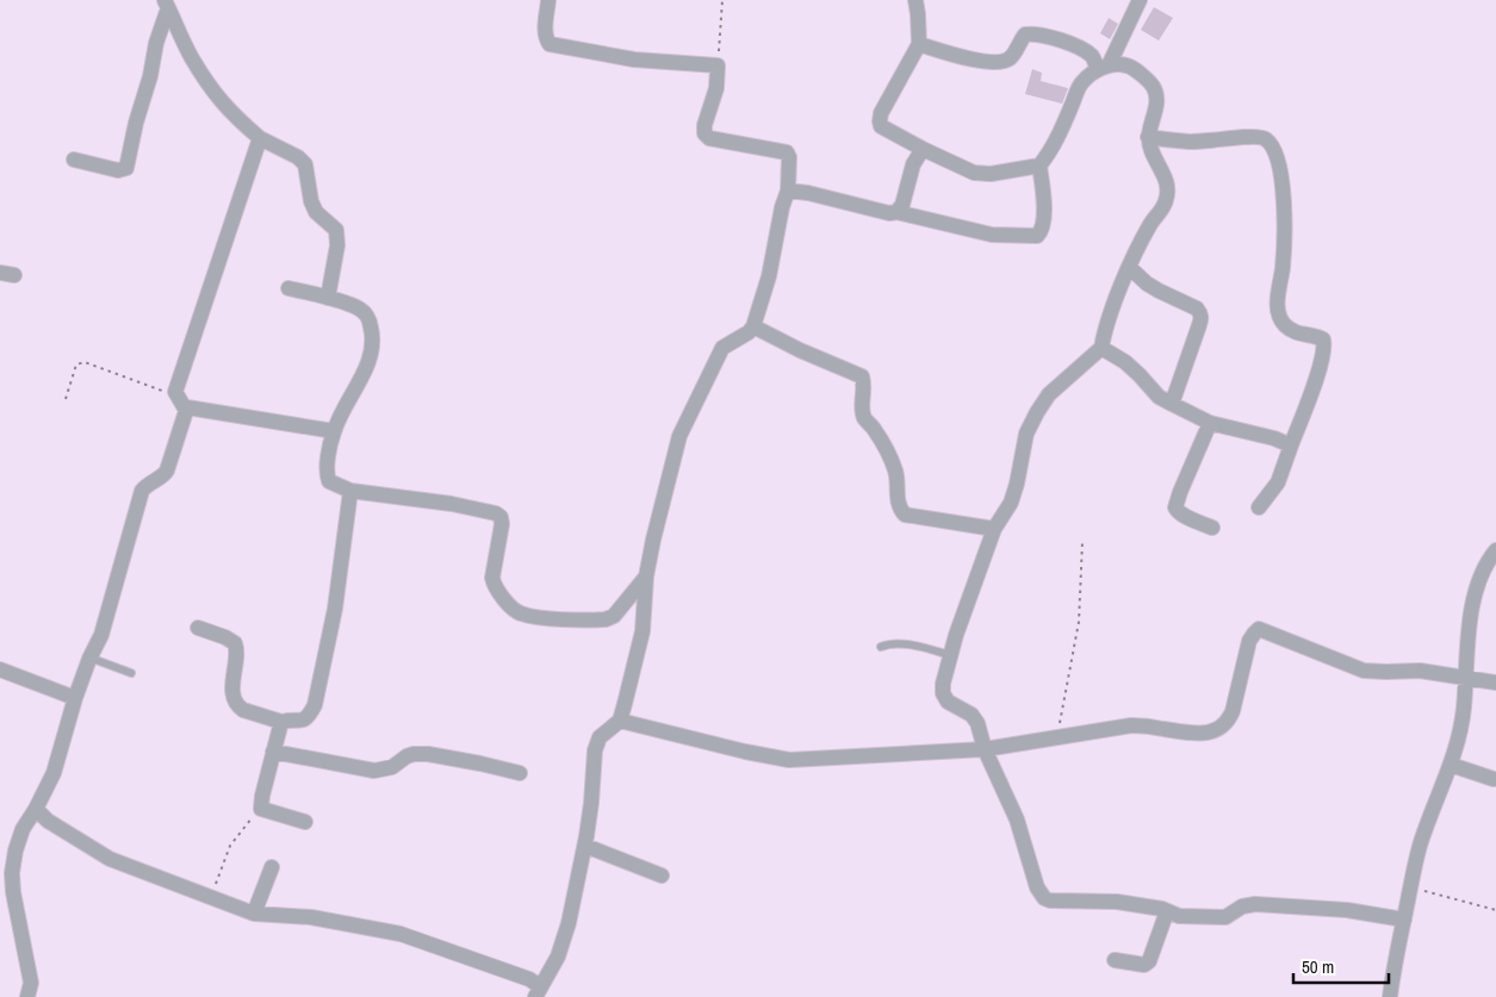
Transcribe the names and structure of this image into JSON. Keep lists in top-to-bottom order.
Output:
{
  "scale_bar": "50 m"
}
